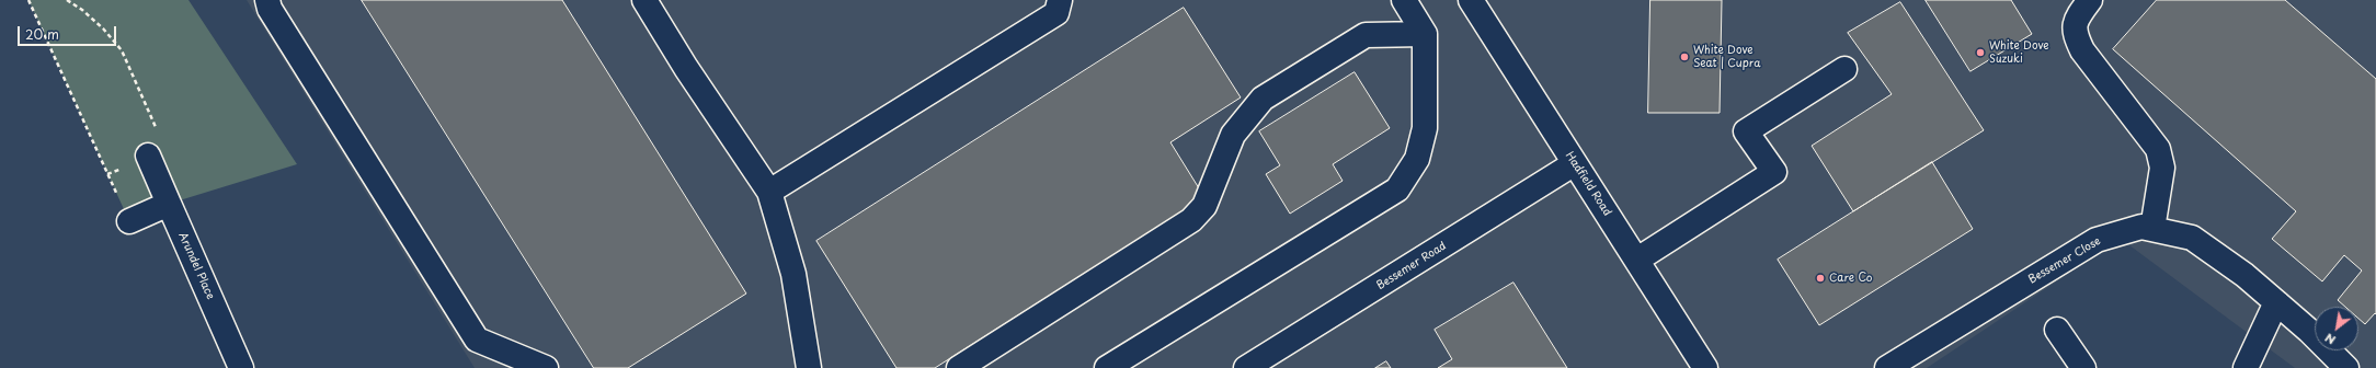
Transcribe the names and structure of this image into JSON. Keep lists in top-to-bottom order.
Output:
{
  "streets": {
    "street": [
      "Hadfield Road",
      "Bessemer Close",
      "Arundel Place",
      "Bessemer Road"
    ]
  },
  "crossings": [
    ["Hadfield Road", "Bessemer Road"]
  ],
  "places": ["White Dove Suzuki", "White Dove Seat | Cupra", "Care Co"],
  "scale_bar": "20 m",
  "north": "bottom left"
}
